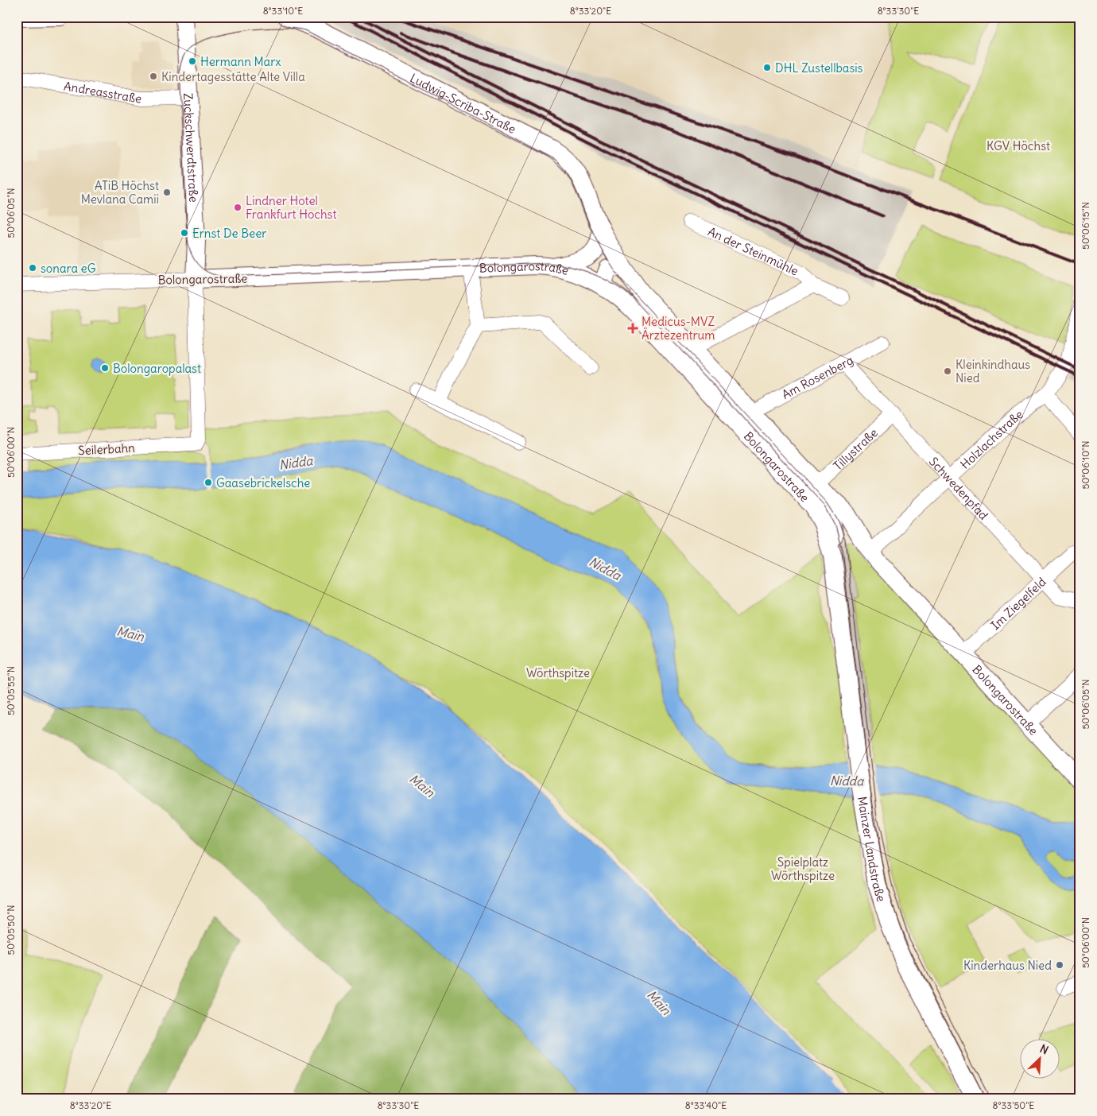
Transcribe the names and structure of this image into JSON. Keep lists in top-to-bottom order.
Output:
{
  "streets": {
    "main road": [
      "Ludwig-Scriba-Straße",
      "Zuckschwerdtstraße",
      "Bolongarostraße",
      "Mainzer Landstraße"
    ],
    "street": [
      "Andreasstraße",
      "An der Steinmühle",
      "Am Rosenberg",
      "Holzlachstraße",
      "Seilerbahn",
      "Tillystraße",
      "Schwedenpfad",
      "Im Ziegelfeld"
    ]
  },
  "crossings": [
    ["Andreasstraße", "Zuckschwerdtstraße"],
    ["Ludwig-Scriba-Straße", "Bolongarostraße"],
    ["Zuckschwerdtstraße", "Bolongarostraße"],
    ["Zuckschwerdtstraße", "Seilerbahn"],
    ["An der Steinmühle", "Bolongarostraße"],
    ["Bolongarostraße", "Am Rosenberg"],
    ["Bolongarostraße", "Holzlachstraße"],
    ["Bolongarostraße", "Seilerbahn"],
    ["Bolongarostraße", "Tillystraße"],
    ["Bolongarostraße", "Im Ziegelfeld"],
    ["Bolongarostraße", "Mainzer Landstraße"],
    ["Am Rosenberg", "Schwedenpfad"],
    ["Holzlachstraße", "Schwedenpfad"],
    ["Tillystraße", "Schwedenpfad"],
    ["Schwedenpfad", "Im Ziegelfeld"]
  ],
  "water": ["Nidda", "Main"],
  "parks": ["KGV Höchst", "Wörthspitze", "Spielplatz Wörthspitze"],
  "places": {
    "other": [
      "Hermann Marx",
      "DHL Zustellbasis",
      "Kindertagesstätte Alte Villa",
      "ATiB Höchst Mevlana Camii",
      "Lindner Hotel Frankfurt Hochst",
      "Ernst De Beer",
      "sonara eG",
      "Bolongaropalast",
      "Kleinkindhaus Nied",
      "Gaasebrickelsche",
      "Kinderhaus Nied"
    ],
    "health": ["Medicus-MVZ Ärztezentrum"]
  },
  "north": "top right",
  "coordinates": [
    "8°33'10\"E",
    "8°33'20\"E",
    "8°33'30\"E",
    "50°06'05\"N",
    "50°06'15\"N",
    "50°06'00\"N",
    "50°06'10\"N",
    "50°05'55\"N",
    "50°05'50\"N",
    "8°33'40\"E",
    "8°33'50\"E"
  ]
}
